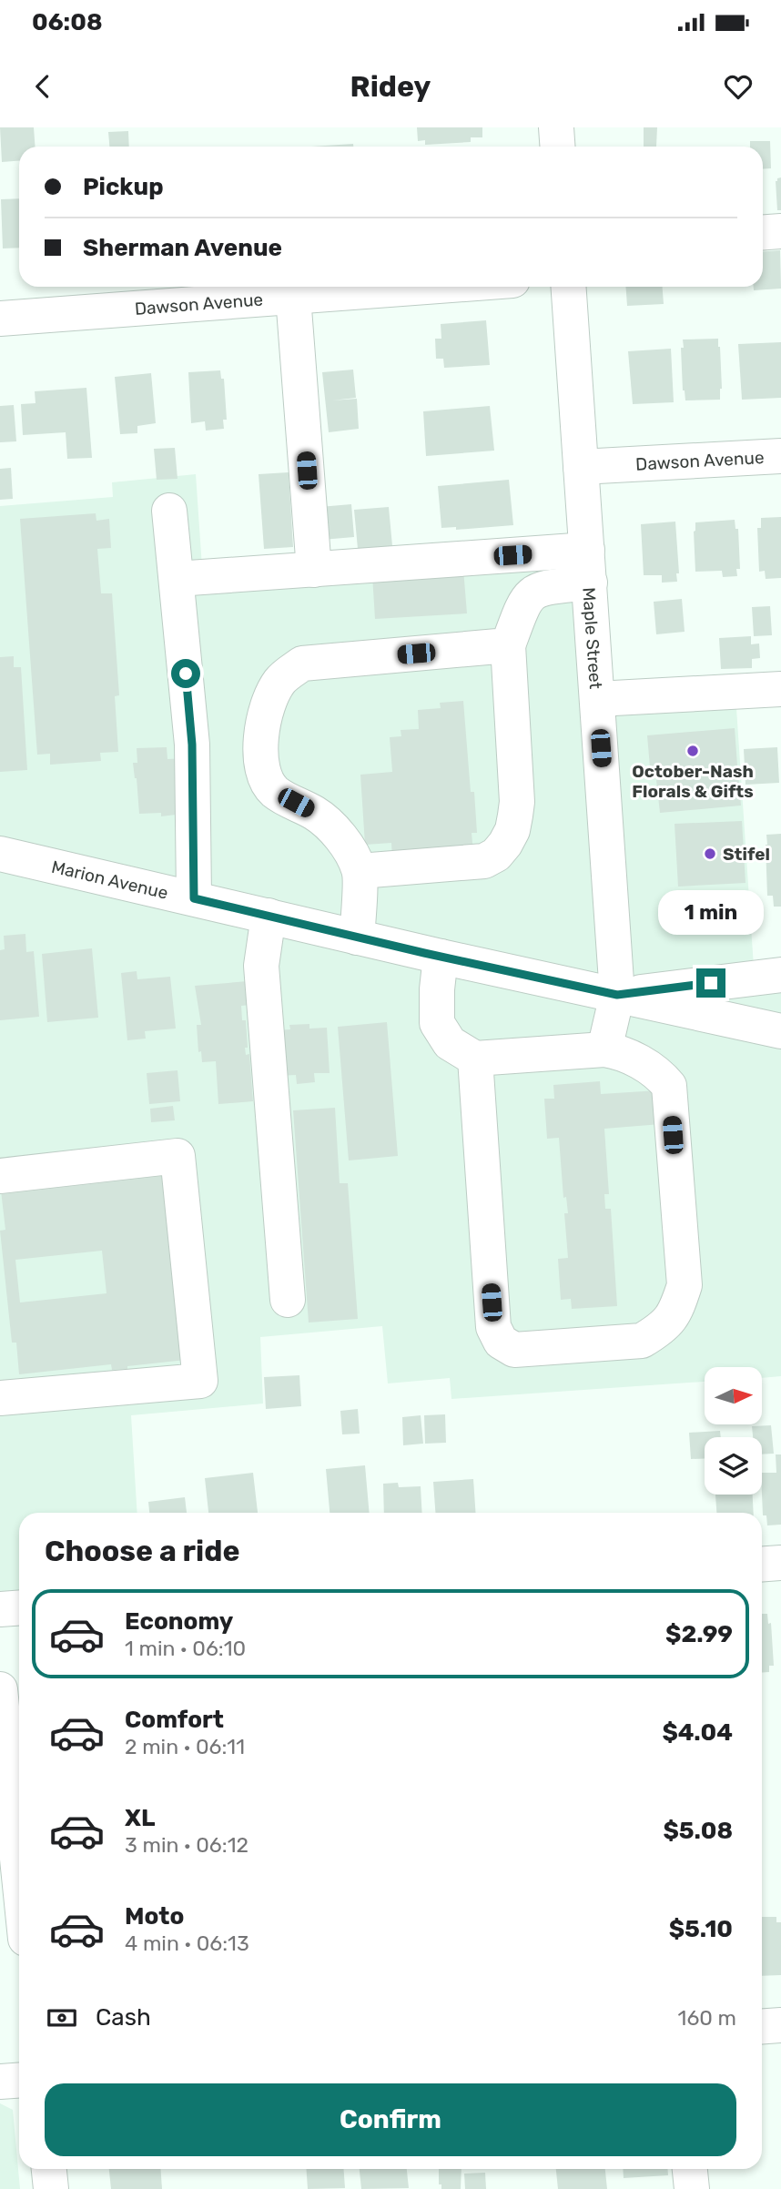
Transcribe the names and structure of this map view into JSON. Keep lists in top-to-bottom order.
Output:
{
  "streets": {
    "street": ["Dawson Avenue", "Maple Street", "Marion Avenue"]
  },
  "crossings": [
    ["Dawson Avenue", "Maple Street"],
    ["Maple Street", "Marion Avenue"]
  ],
  "places": ["October-Nash Florals & Gifts", "Stifel"],
  "north": "right",
  "page": {
    "status": "06:08",
    "header": "Ridey",
    "banner": ["Pickup", "Sherman Avenue"],
    "bubble": "1 min",
    "heading": "Choose a ride",
    "list": [
      {
        "name": "Economy",
        "note": "1 min · 06:10",
        "value": "$2.99"
      },
      {
        "name": "Comfort",
        "note": "2 min · 06:11",
        "value": "$4.04"
      },
      {
        "name": "XL",
        "note": "3 min · 06:12",
        "value": "$5.08"
      },
      {
        "name": "Moto",
        "note": "4 min · 06:13",
        "value": "$5.10"
      }
    ],
    "pay": ["Cash", "160 m"],
    "buttons": "Confirm"
  }
}
